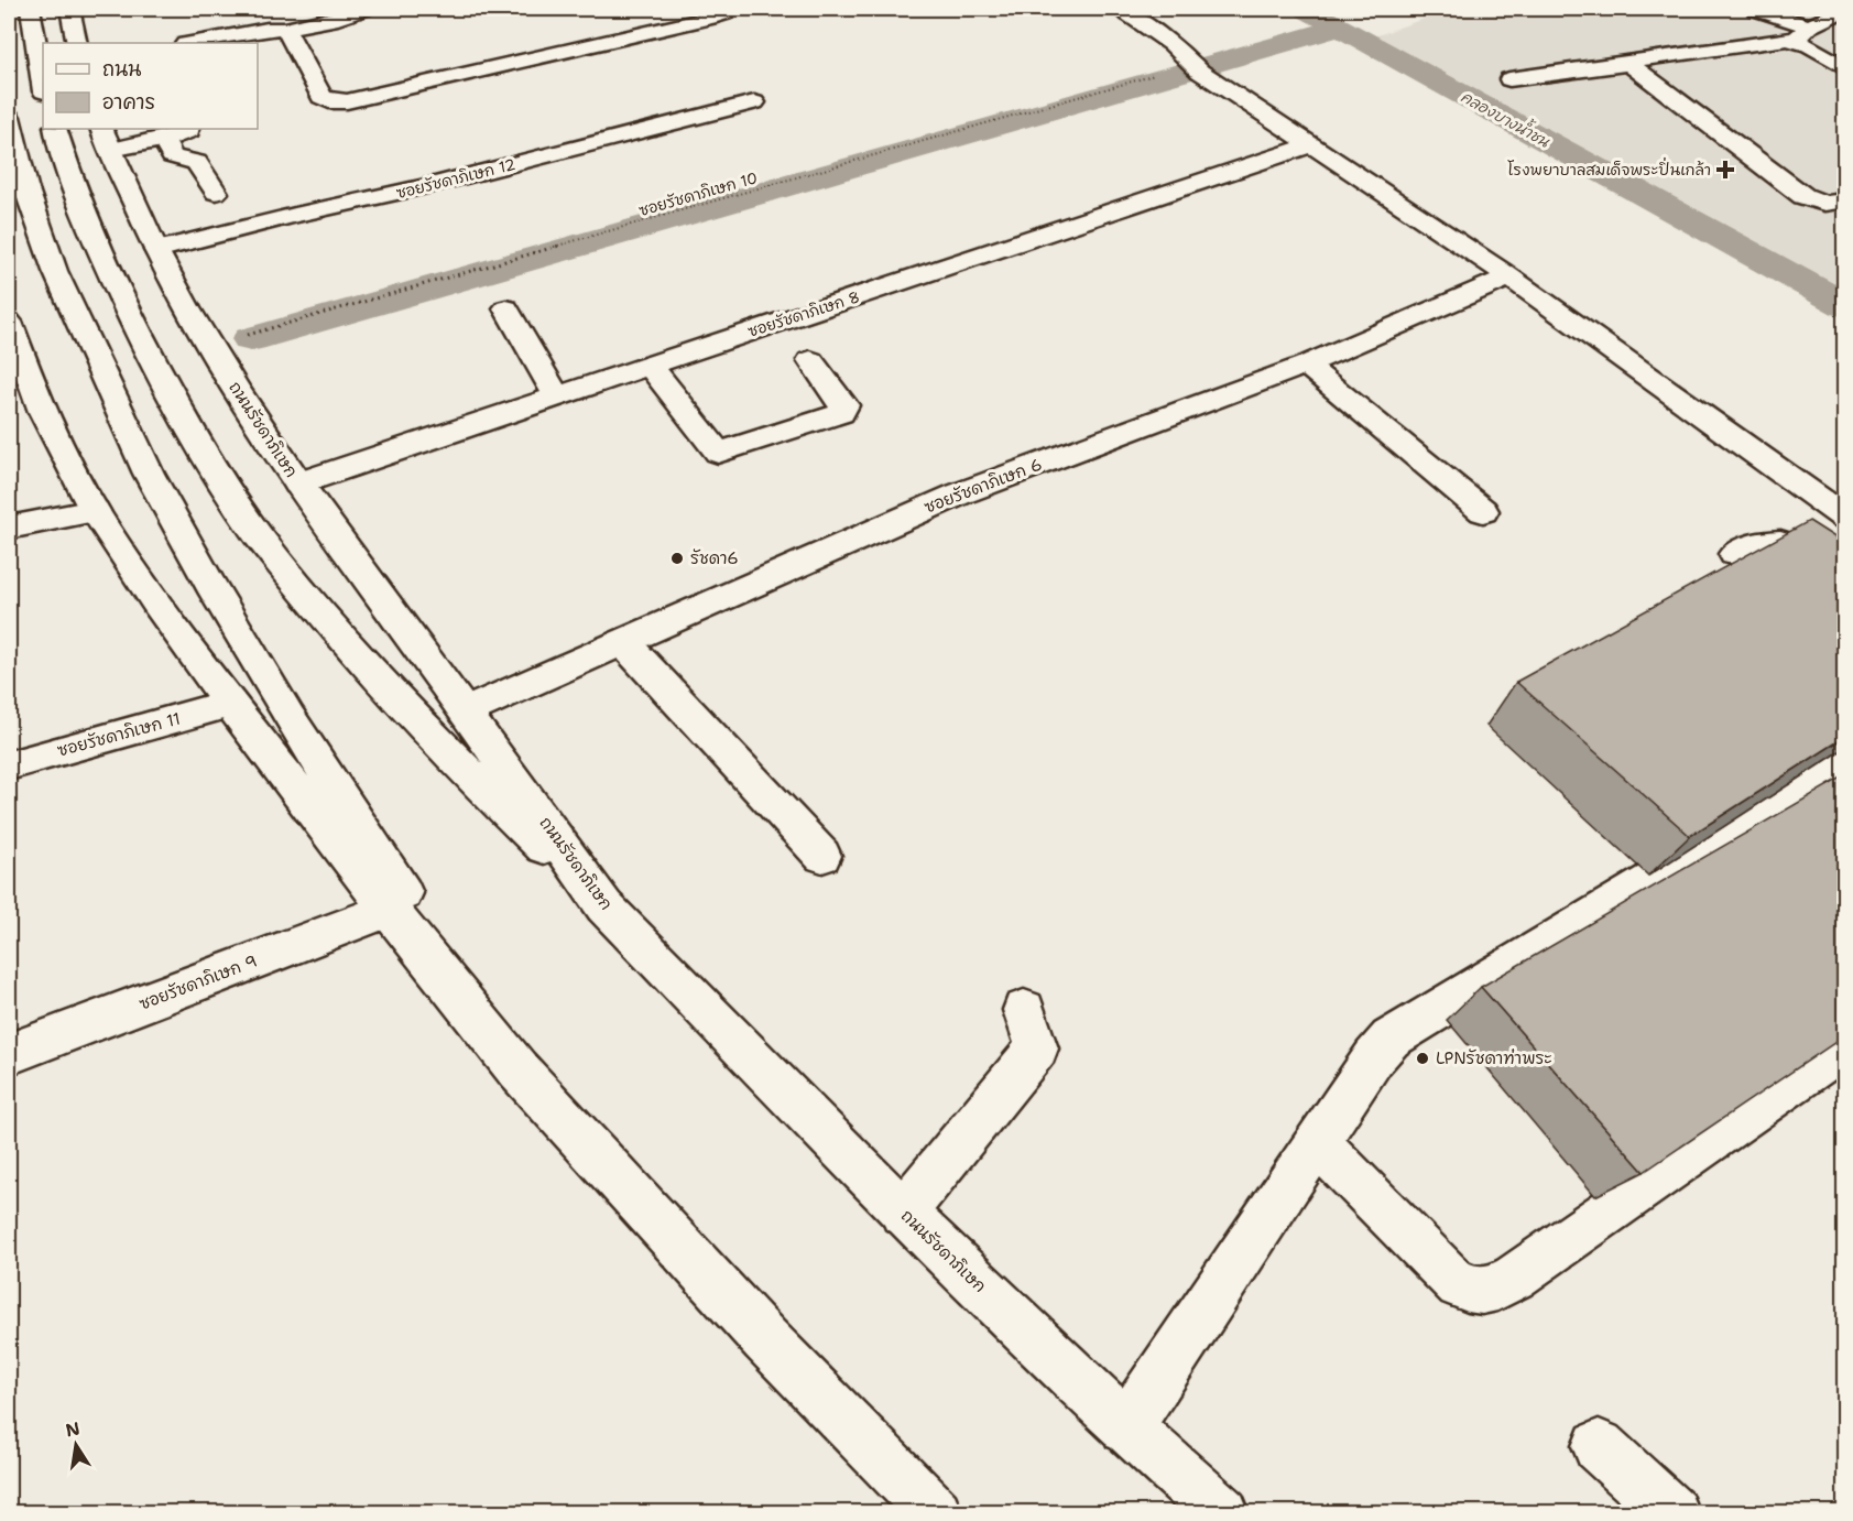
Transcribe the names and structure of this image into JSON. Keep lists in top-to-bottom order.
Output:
{
  "streets": {
    "main road": [
      "ซอยรัชดาภิเษก 12",
      "ซอยรัชดาภิเษก 8",
      "ถนนรัชดาภิเษก",
      "ซอยรัชดาภิเษก 6",
      "ซอยรัชดาภิเษก 11",
      "ซอยรัชดาภิเษก 9"
    ],
    "path": ["ซอยรัชดาภิเษก 10"]
  },
  "crossings": [
    ["ซอยรัชดาภิเษก 12", "ถนนรัชดาภิเษก"],
    ["ซอยรัชดาภิเษก 10", "ถนนรัชดาภิเษก"],
    ["ซอยรัชดาภิเษก 8", "ถนนรัชดาภิเษก"],
    ["ถนนรัชดาภิเษก", "ซอยรัชดาภิเษก 6"]
  ],
  "water": ["คลองบางน้ำชน"],
  "places": {
    "health": ["โรงพยาบาลสมเด็จพระปิ่นเกล้า"],
    "other": ["รัชดา6", "LPNรัชดาท่าพระ"]
  },
  "legend": ["ถนน", "อาคาร"],
  "north": "top"
}
